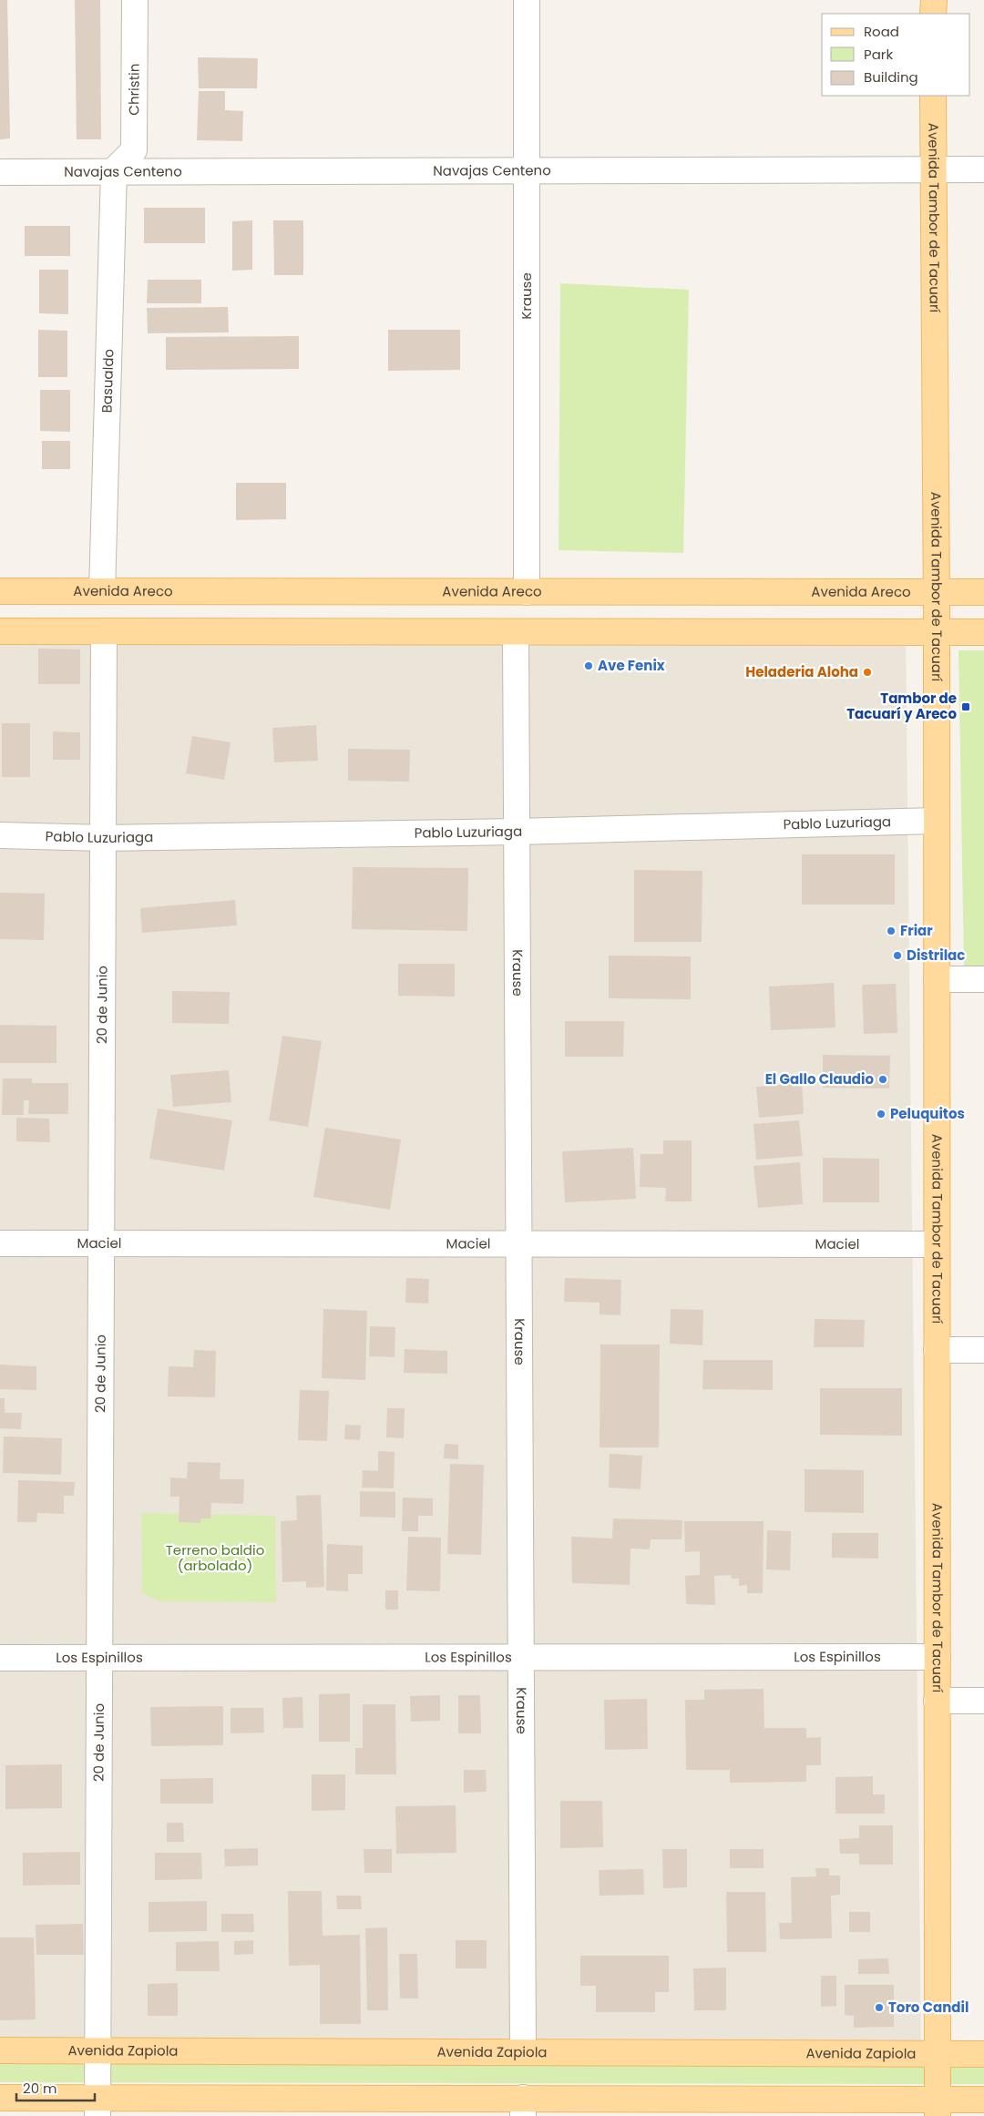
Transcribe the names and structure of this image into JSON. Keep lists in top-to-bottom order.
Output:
{
  "streets": {
    "main road": ["Avenida Tambor de Tacuarí", "Avenida Areco", "Avenida Zapiola"],
    "street": [
      "Christin",
      "Navajas Centeno",
      "Krause",
      "Basualdo",
      "Pablo Luzuriaga",
      "20 de Junio",
      "Maciel",
      "Los Espinillos"
    ]
  },
  "crossings": [
    ["Christin", "Navajas Centeno"],
    ["Christin", "Basualdo"],
    ["Navajas Centeno", "Avenida Tambor de Tacuarí"],
    ["Navajas Centeno", "Krause"],
    ["Navajas Centeno", "Basualdo"],
    ["Avenida Tambor de Tacuarí", "Avenida Areco"],
    ["Avenida Tambor de Tacuarí", "Pablo Luzuriaga"],
    ["Avenida Tambor de Tacuarí", "Maciel"],
    ["Avenida Tambor de Tacuarí", "Los Espinillos"],
    ["Avenida Tambor de Tacuarí", "Avenida Zapiola"],
    ["Krause", "Avenida Areco"],
    ["Krause", "Pablo Luzuriaga"],
    ["Krause", "Maciel"],
    ["Krause", "Los Espinillos"],
    ["Krause", "Avenida Zapiola"],
    ["Basualdo", "Avenida Areco"],
    ["Pablo Luzuriaga", "20 de Junio"],
    ["20 de Junio", "Maciel"],
    ["20 de Junio", "Los Espinillos"],
    ["20 de Junio", "Avenida Zapiola"]
  ],
  "parks": ["Terreno baldio (arbolado)"],
  "places": {
    "other": [
      "Ave Fenix",
      "Heladeria Aloha",
      "Friar",
      "Distrilac",
      "El Gallo Claudio",
      "Peluquitos",
      "Toro Candil"
    ],
    "transit": ["Tambor de Tacuarí y Areco"]
  },
  "legend": ["Road", "Park", "Building"],
  "scale_bar": "20 m"
}
